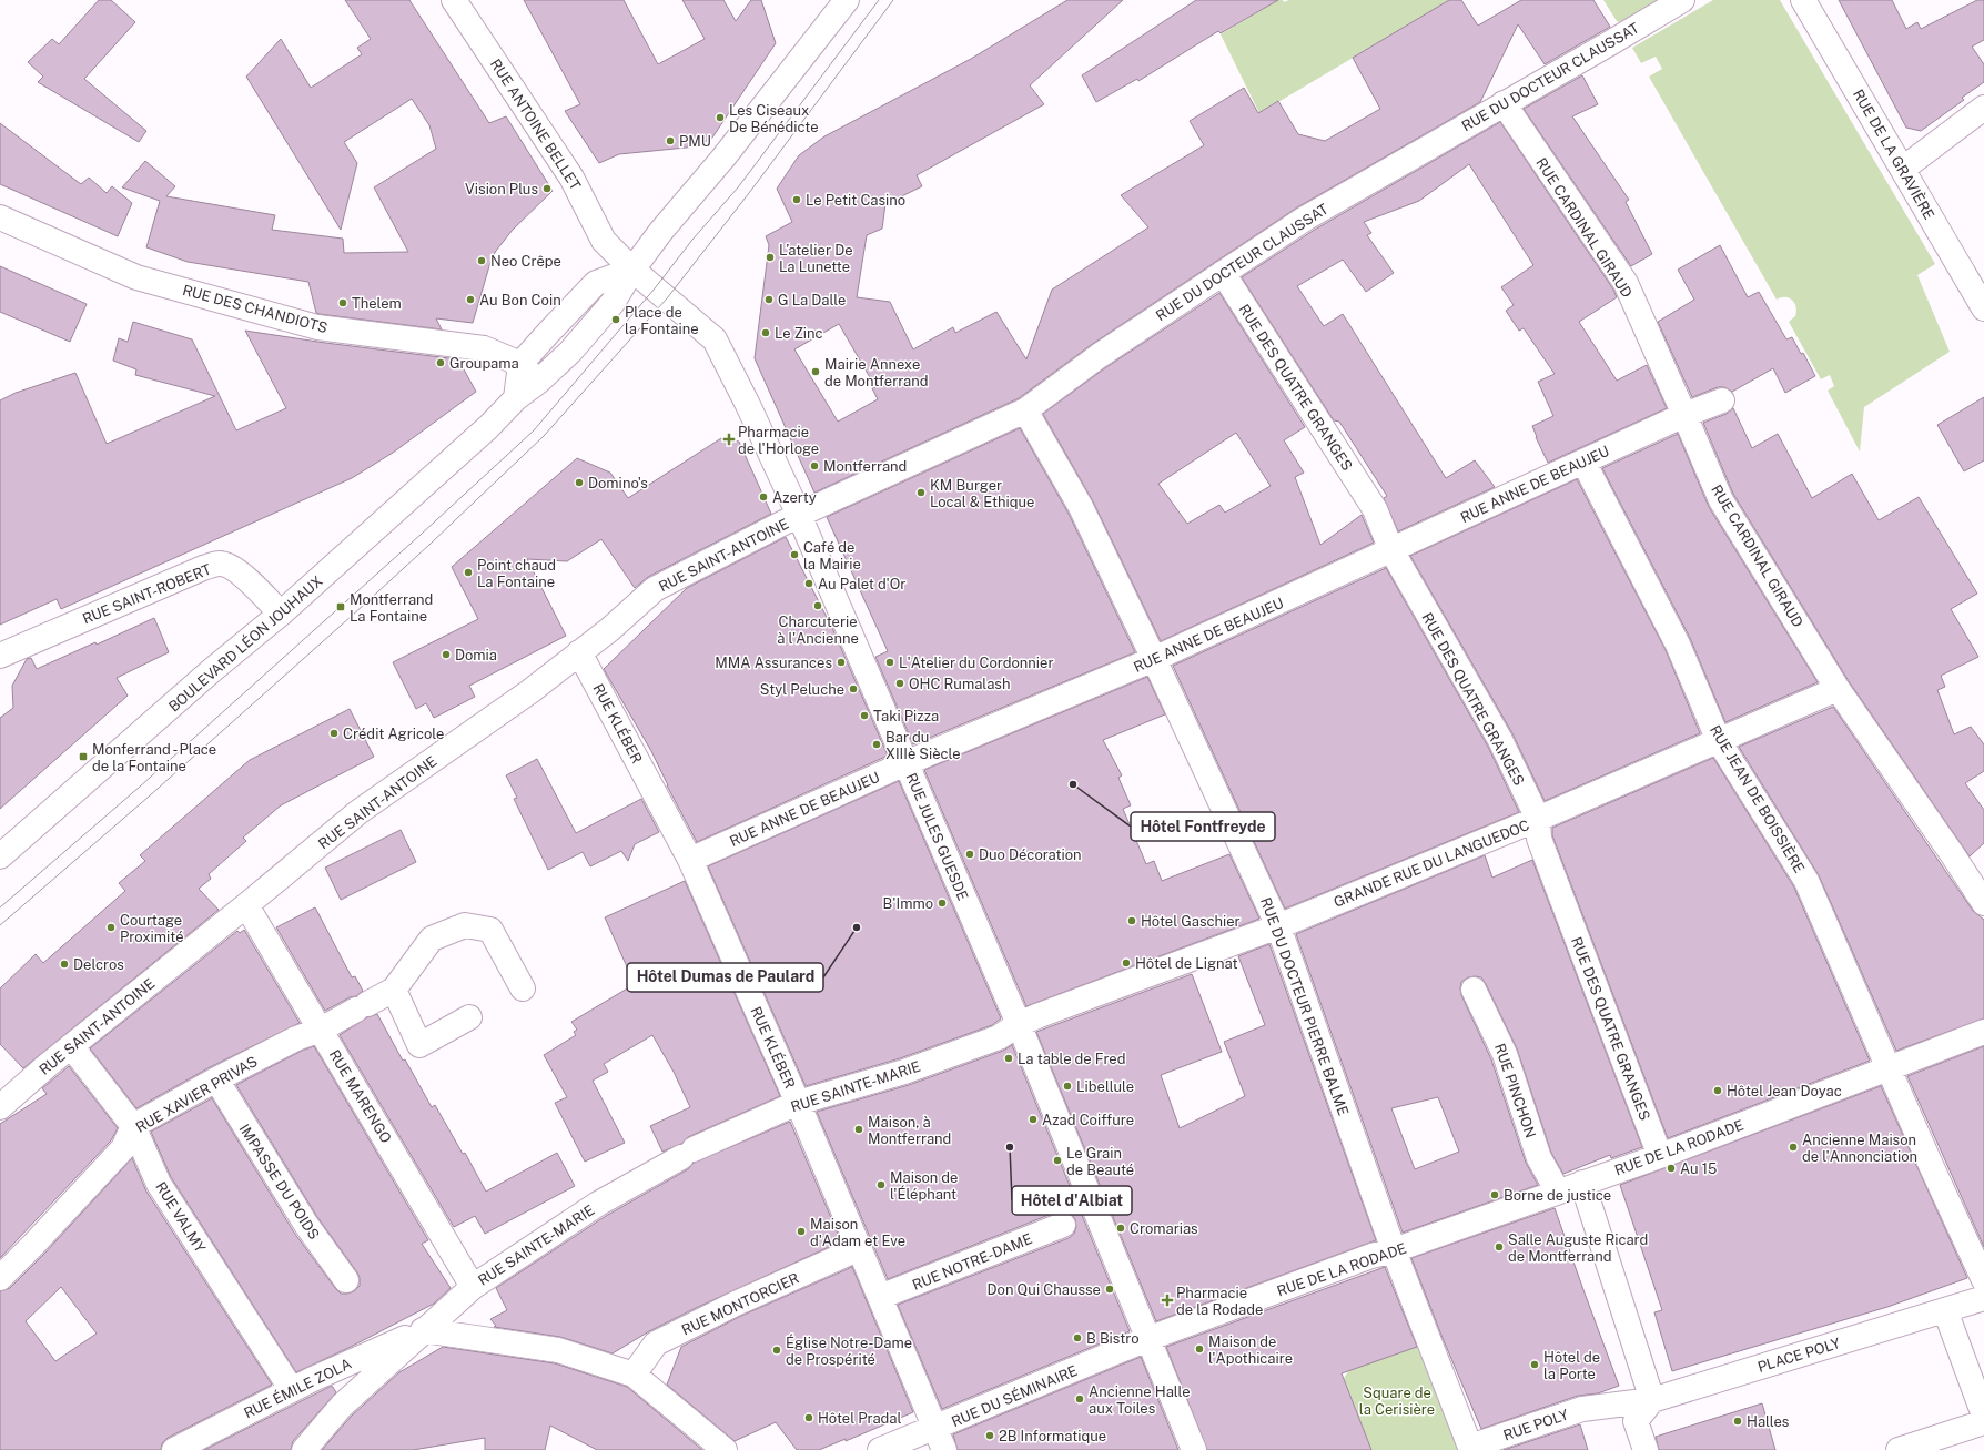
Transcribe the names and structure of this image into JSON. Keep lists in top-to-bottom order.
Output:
{
  "streets": {
    "street": [
      "RUE DU DOCTEUR CLAUSSAT",
      "RUE ANTOINE BELLET",
      "RUE DE LA GRAVIÈRE",
      "RUE CARDINAL GIRAUD",
      "RUE DES CHANDIOTS",
      "RUE DES QUATRE GRANGES",
      "RUE ANNE DE BEAUJEU",
      "RUE SAINT-ANTOINE",
      "RUE SAINT-ROBERT",
      "BOULEVARD LÉON JOUHAUX",
      "RUE KLÉBER",
      "RUE JEAN DE BOISSIÈRE",
      "RUE JULES GUESDE",
      "GRANDE RUE DU LANGUEDOC",
      "RUE DU DOCTEUR PIERRE BALME",
      "RUE SAINTE-MARIE",
      "RUE PINCHON",
      "RUE XAVIER PRIVAS",
      "RUE MARENGO",
      "RUE DE LA RODADE",
      "IMPASSE DU POIDS",
      "RUE VALMY",
      "RUE NOTRE-DAME",
      "RUE MONTORCIER",
      "PLACE POLY",
      "RUE ÉMILE ZOLA",
      "RUE DU SÉMINAIRE",
      "RUE POLY"
    ]
  },
  "crossings": [
    ["RUE DU DOCTEUR CLAUSSAT", "RUE CARDINAL GIRAUD"],
    ["RUE DU DOCTEUR CLAUSSAT", "RUE DES QUATRE GRANGES"],
    ["RUE DU DOCTEUR CLAUSSAT", "RUE SAINT-ANTOINE"],
    ["RUE DU DOCTEUR CLAUSSAT", "RUE JULES GUESDE"],
    ["RUE DU DOCTEUR CLAUSSAT", "RUE DU DOCTEUR PIERRE BALME"],
    ["RUE ANTOINE BELLET", "RUE JULES GUESDE"],
    ["RUE CARDINAL GIRAUD", "RUE ANNE DE BEAUJEU"],
    ["RUE CARDINAL GIRAUD", "GRANDE RUE DU LANGUEDOC"],
    ["RUE DES QUATRE GRANGES", "RUE ANNE DE BEAUJEU"],
    ["RUE DES QUATRE GRANGES", "GRANDE RUE DU LANGUEDOC"],
    ["RUE DES QUATRE GRANGES", "RUE DE LA RODADE"],
    ["RUE ANNE DE BEAUJEU", "RUE KLÉBER"],
    ["RUE ANNE DE BEAUJEU", "RUE JEAN DE BOISSIÈRE"],
    ["RUE ANNE DE BEAUJEU", "RUE JULES GUESDE"],
    ["RUE ANNE DE BEAUJEU", "RUE DU DOCTEUR PIERRE BALME"],
    ["RUE SAINT-ANTOINE", "RUE KLÉBER"],
    ["RUE SAINT-ANTOINE", "RUE JULES GUESDE"],
    ["RUE SAINT-ANTOINE", "RUE MARENGO"],
    ["RUE SAINT-ANTOINE", "RUE VALMY"],
    ["RUE SAINT-ROBERT", "BOULEVARD LÉON JOUHAUX"],
    ["RUE KLÉBER", "RUE SAINTE-MARIE"],
    ["RUE KLÉBER", "RUE NOTRE-DAME"],
    ["RUE KLÉBER", "RUE MONTORCIER"],
    ["RUE KLÉBER", "RUE DU SÉMINAIRE"],
    ["RUE JEAN DE BOISSIÈRE", "GRANDE RUE DU LANGUEDOC"],
    ["RUE JEAN DE BOISSIÈRE", "RUE DE LA RODADE"],
    ["RUE JULES GUESDE", "GRANDE RUE DU LANGUEDOC"],
    ["RUE JULES GUESDE", "RUE SAINTE-MARIE"],
    ["RUE JULES GUESDE", "RUE DE LA RODADE"],
    ["RUE JULES GUESDE", "RUE DU SÉMINAIRE"],
    ["GRANDE RUE DU LANGUEDOC", "RUE DU DOCTEUR PIERRE BALME"],
    ["GRANDE RUE DU LANGUEDOC", "RUE SAINTE-MARIE"],
    ["RUE DU DOCTEUR PIERRE BALME", "RUE DE LA RODADE"],
    ["RUE DU DOCTEUR PIERRE BALME", "RUE POLY"],
    ["RUE SAINTE-MARIE", "RUE MARENGO"],
    ["RUE SAINTE-MARIE", "RUE ÉMILE ZOLA"],
    ["RUE PINCHON", "RUE DE LA RODADE"],
    ["RUE XAVIER PRIVAS", "RUE MARENGO"],
    ["RUE XAVIER PRIVAS", "IMPASSE DU POIDS"],
    ["RUE XAVIER PRIVAS", "RUE VALMY"],
    ["RUE DE LA RODADE", "RUE DU SÉMINAIRE"],
    ["RUE VALMY", "RUE ÉMILE ZOLA"],
    ["PLACE POLY", "RUE POLY"]
  ],
  "parks": ["Square de la Cerisière"],
  "places": {
    "other": [
      "Les Ciseaux De Bénédicte",
      "PMU",
      "Vision Plus",
      "Le Petit Casino",
      "L’atelier De La Lunette",
      "Neo Crêpe",
      "Au Bon Coin",
      "G La Dalle",
      "Thelem",
      "Place de la Fontaine",
      "Le Zinc",
      "Groupama",
      "Mairie Annexe de Montferrand",
      "Montferrand",
      "Domino's",
      "KM Burger Local & Ethique",
      "Azerty",
      "Café de la Mairie",
      "Point chaud La Fontaine",
      "Au Palet d'Or",
      "Charcuterie à l'Ancienne",
      "Domia",
      "MMA Assurances",
      "L'Atelier du Cordonnier",
      "OHC Rumalash",
      "Styl Peluche",
      "Taki Pizza",
      "Crédit Agricole",
      "Bar du XIIIè Siècle",
      "Hôtel Fontfreyde",
      "Duo Décoration",
      "B'Immo",
      "Hôtel Gaschier",
      "Courtage Proximité",
      "Hôtel Dumas de Paulard",
      "Hôtel de Lignat",
      "Delcros",
      "La table de Fred",
      "Libellule",
      "Hôtel Jean Doyac",
      "Azad Coiffure",
      "Maison, à Montferrand",
      "Hôtel d'Albiat",
      "Ancienne Maison de l'Annonciation",
      "Le Grain de Beauté",
      "Au 15",
      "Maison de l'Éléphant",
      "Borne de justice",
      "Cromarias",
      "Maison d'Adam et Eve",
      "Salle Auguste Ricard de Montferrand",
      "Don Qui Chausse",
      "B Bistro",
      "Maison de l'Apothicaire",
      "Église Notre-Dame de Prospérité",
      "Hôtel de la Porte",
      "Ancienne Halle aux Toiles",
      "Hôtel Pradal",
      "Halles",
      "2B Informatique"
    ],
    "health": ["Pharmacie de l'Horloge", "Pharmacie de la Rodade"],
    "transit": ["Montferrand La Fontaine", "Monferrand - Place de la Fontaine"]
  }
}
